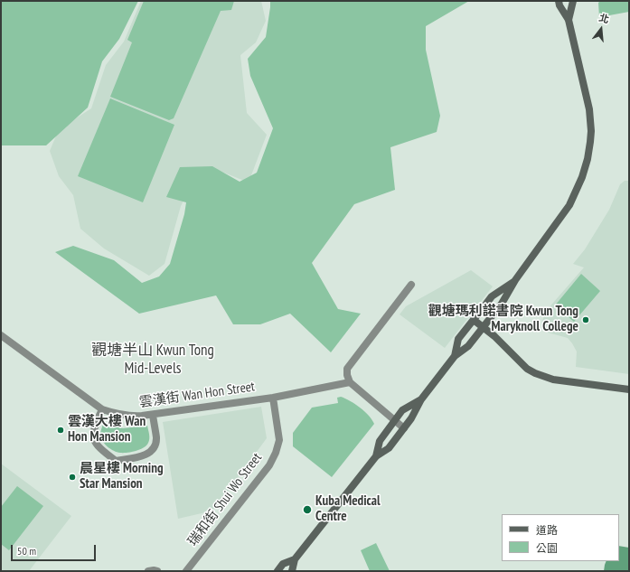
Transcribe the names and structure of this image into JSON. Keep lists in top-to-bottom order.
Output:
{
  "streets": {
    "street": ["雲漢街 Wan Hon Street", "瑞和街 Shui Wo Street"]
  },
  "crossings": [
    ["雲漢街 Wan Hon Street", "瑞和街 Shui Wo Street"]
  ],
  "districts": ["觀塘半山 Kwun Tong Mid-Levels"],
  "places": [
    "觀塘瑪利諾書院 Kwun Tong Maryknoll College",
    "雲漢大樓 Wan Hon Mansion",
    "晨星樓 Morning Star Mansion",
    "Kuba Medical Centre"
  ],
  "legend": ["道路", "公園"],
  "scale_bar": "50 m",
  "north": "top"
}
